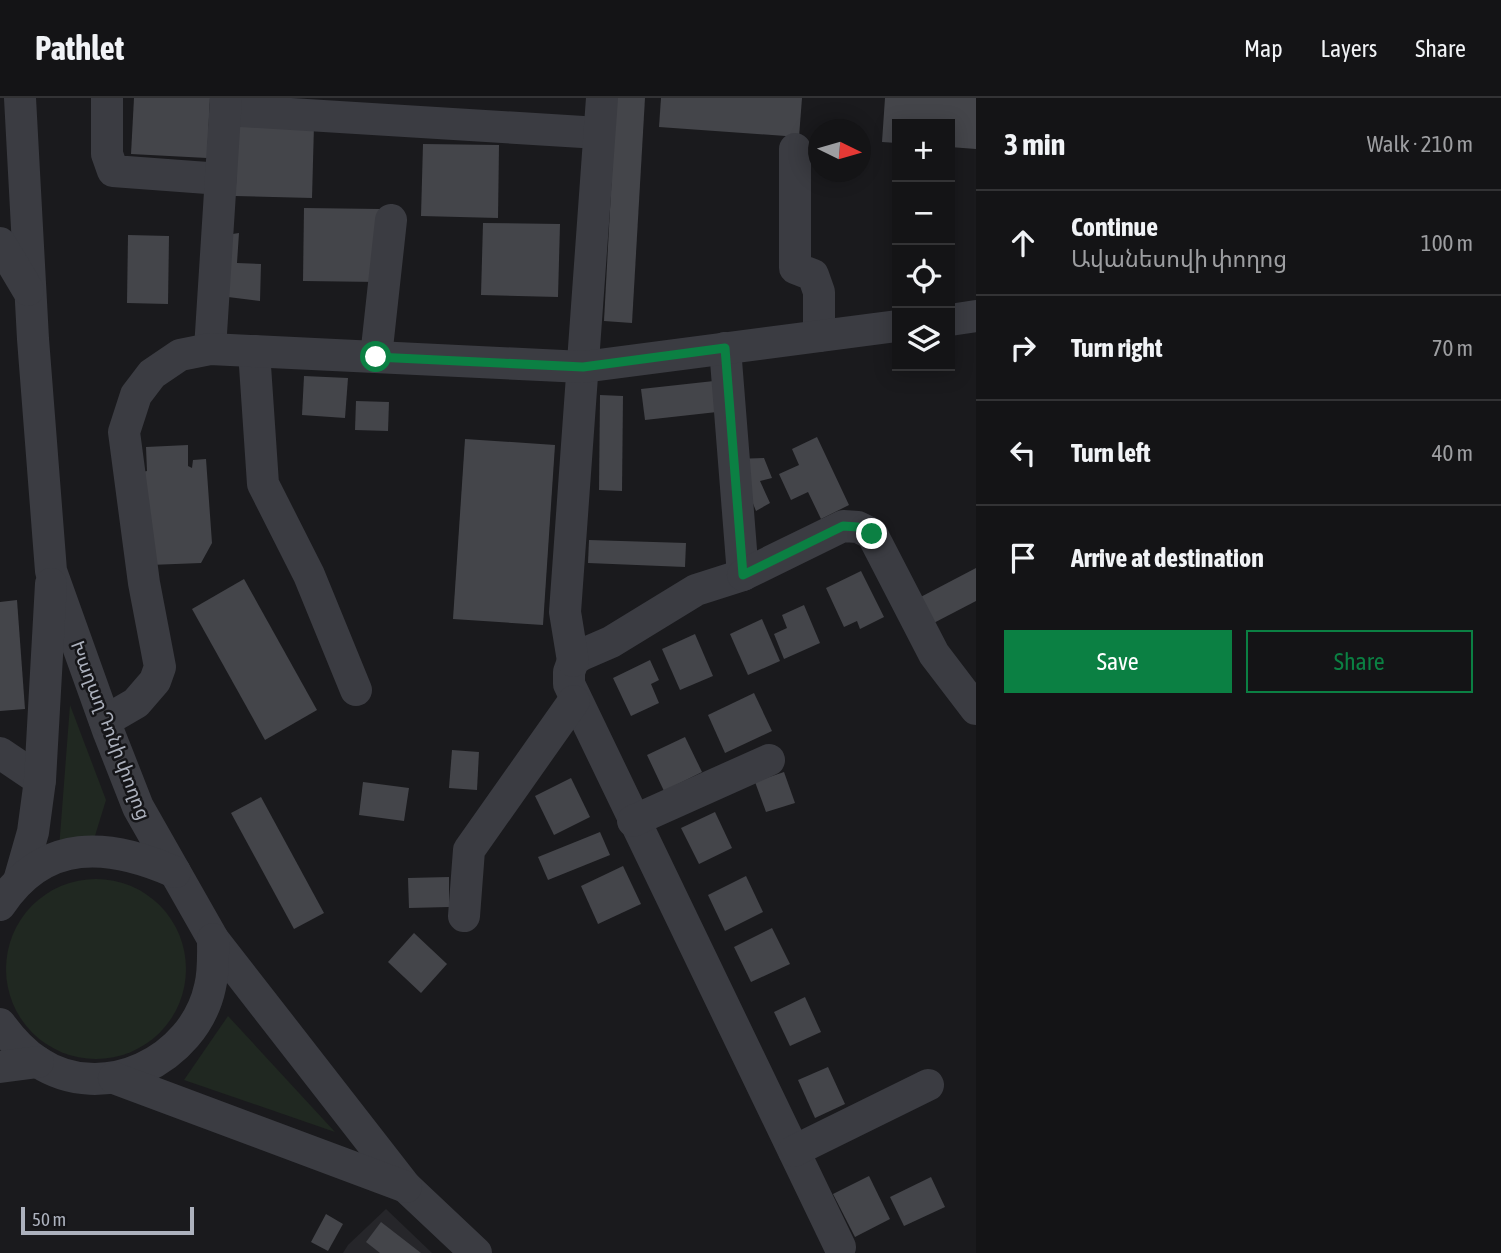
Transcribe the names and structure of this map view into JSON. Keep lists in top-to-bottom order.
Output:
{
  "streets": {
    "street": ["Խաղաղ Դոնի փողոց"]
  },
  "scale_bar": "50 m",
  "north": "right",
  "page": {
    "header": "Pathlet",
    "nav": ["Map", "Layers", "Share"],
    "heading": ["3 min", "Walk · 210 m"],
    "map_buttons": ["+", "−"],
    "list": [
      ["Continue", "Ավանեսովի փողոց", "100 m"],
      ["Turn right", "70 m"],
      ["Turn left", "40 m"],
      "Arrive at destination"
    ],
    "buttons": ["Save", "Share"],
    "scale": "50 m"
  }
}
